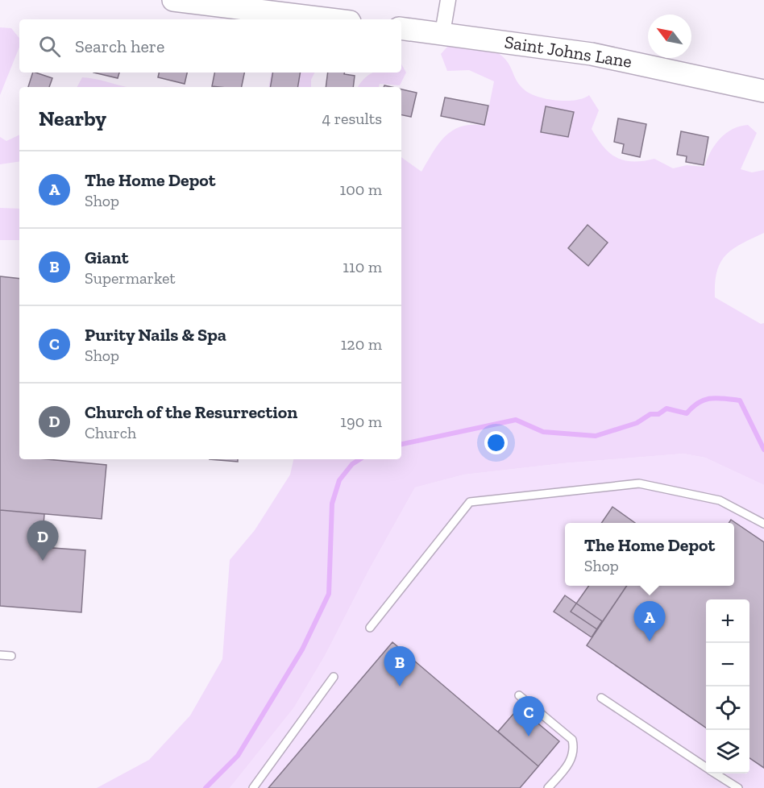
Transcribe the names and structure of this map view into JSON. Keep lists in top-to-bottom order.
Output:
{
  "streets": {
    "street": ["Saint Johns Lane"]
  },
  "north": "top left",
  "page": {
    "search": "Search here",
    "heading": ["Nearby", "4 results"],
    "list": [
      {
        "mark": "A",
        "name": "The Home Depot",
        "note": "Shop",
        "value": "100 m"
      },
      {
        "mark": "B",
        "name": "Giant",
        "note": "Supermarket",
        "value": "110 m"
      },
      {
        "mark": "C",
        "name": "Purity Nails & Spa",
        "note": "Shop",
        "value": "120 m"
      },
      {
        "mark": "D",
        "name": "Church of the Resurrection",
        "note": "Church",
        "value": "190 m"
      }
    ],
    "pins": [
      "D",
      "A",
      "B",
      "C"
    ],
    "popup": ["The Home Depot", "Shop"],
    "map_buttons": ["+", "−"]
  }
}
